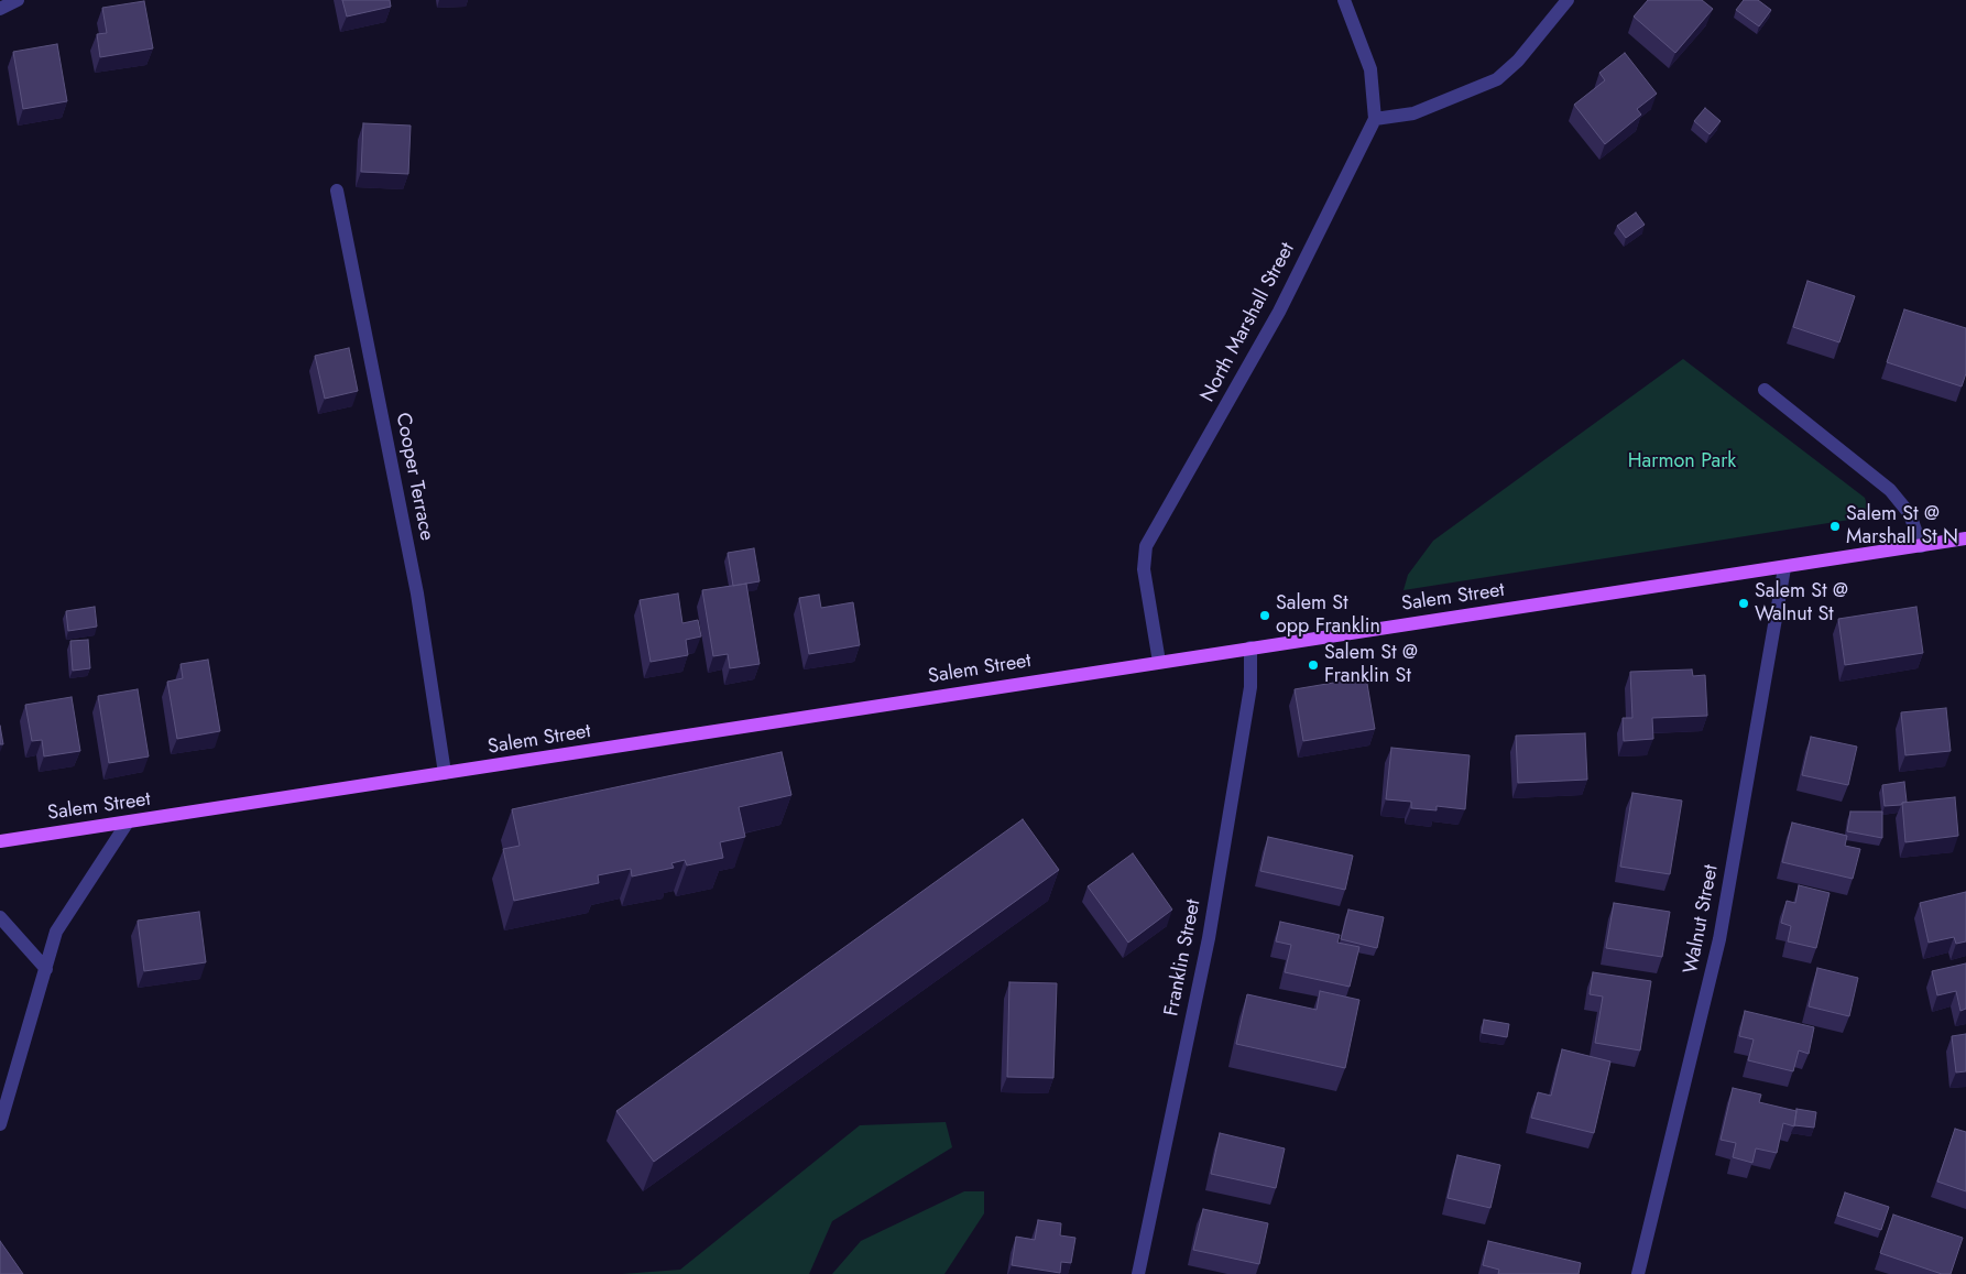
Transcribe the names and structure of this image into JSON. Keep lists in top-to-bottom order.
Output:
{
  "streets": {
    "main road": ["Salem Street"],
    "street": [
      "North Marshall Street",
      "Cooper Terrace",
      "Walnut Street",
      "Franklin Street"
    ]
  },
  "crossings": [
    ["North Marshall Street", "Salem Street"],
    ["Cooper Terrace", "Salem Street"],
    ["Salem Street", "Walnut Street"],
    ["Salem Street", "Franklin Street"]
  ],
  "parks": ["Harmon Park"],
  "places": [
    "Salem St @ Marshall St N",
    "Salem St @ Walnut St",
    "Salem St opp Franklin",
    "Salem St @ Franklin St"
  ]
}
